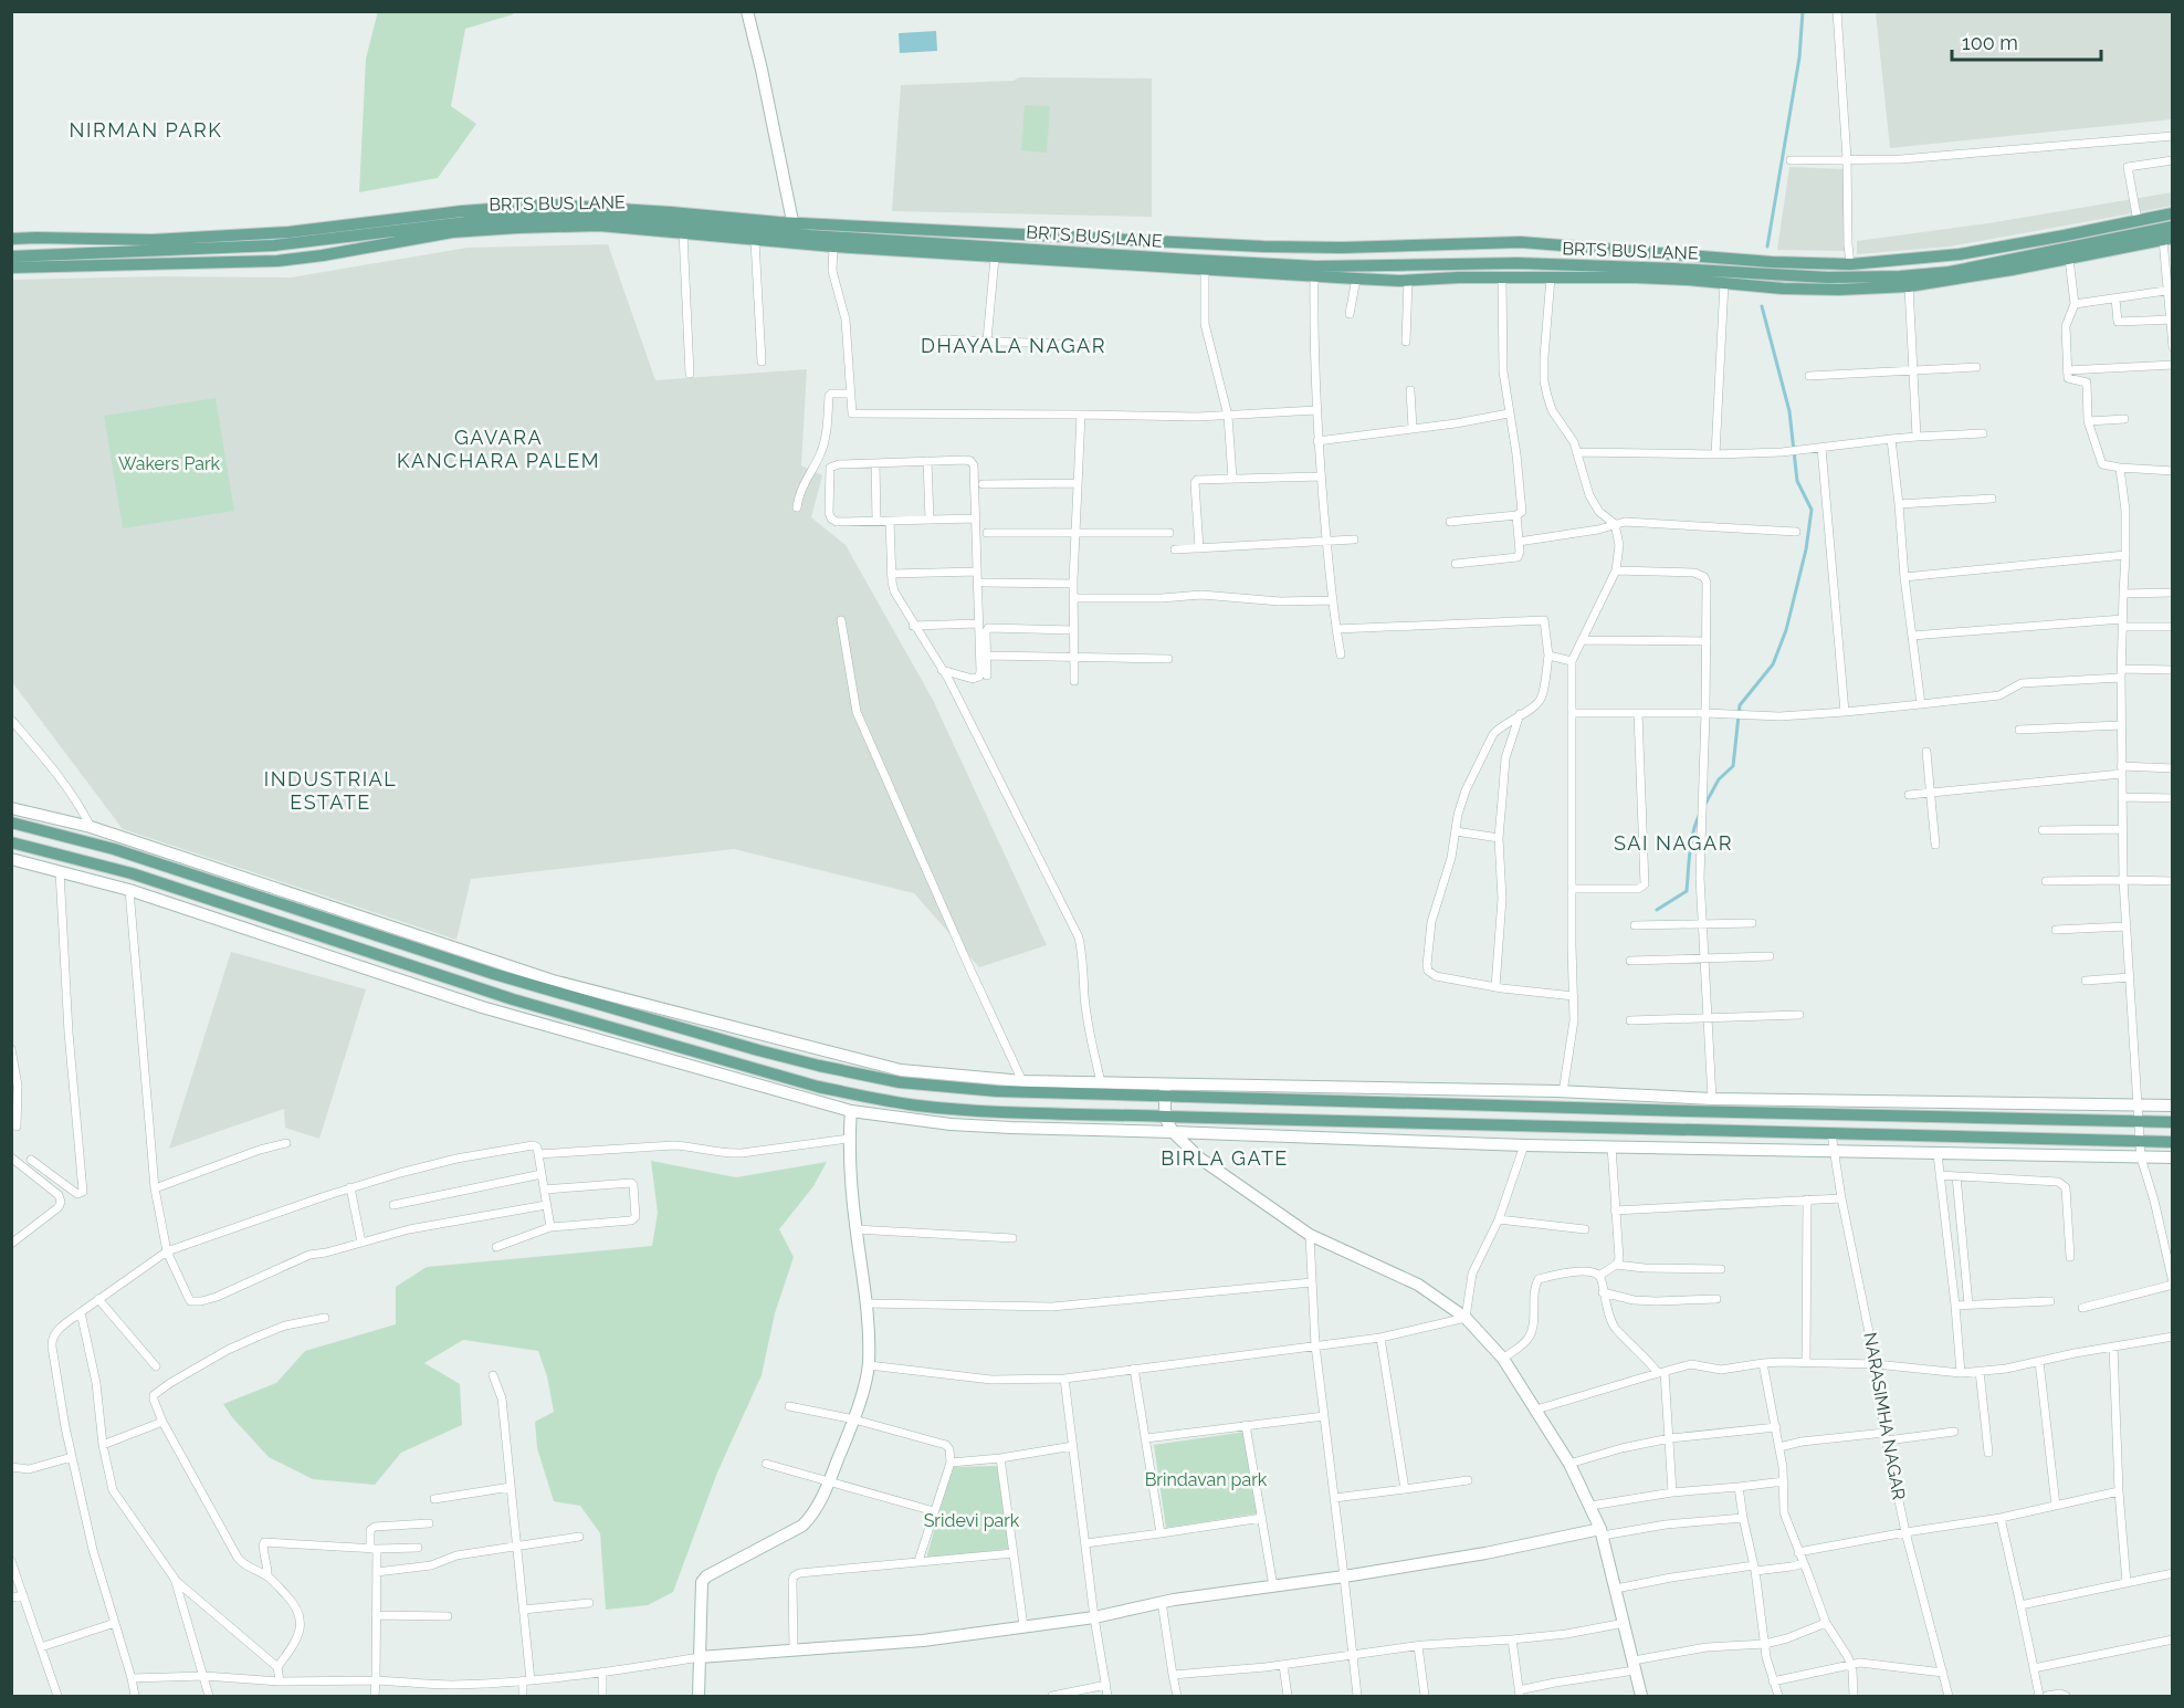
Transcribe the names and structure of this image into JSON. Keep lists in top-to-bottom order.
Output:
{
  "streets": {
    "main road": ["BRTS BUS LANE"],
    "street": ["NARASIMHA NAGAR"]
  },
  "districts": [
    "NIRMAN PARK",
    "DHAYALA NAGAR",
    "GAVARA KANCHARA PALEM",
    "INDUSTRIAL ESTATE",
    "SAI NAGAR",
    "BIRLA GATE"
  ],
  "parks": ["Wakers Park", "Brindavan park", "Sridevi park"],
  "scale_bar": "100 m"
}
